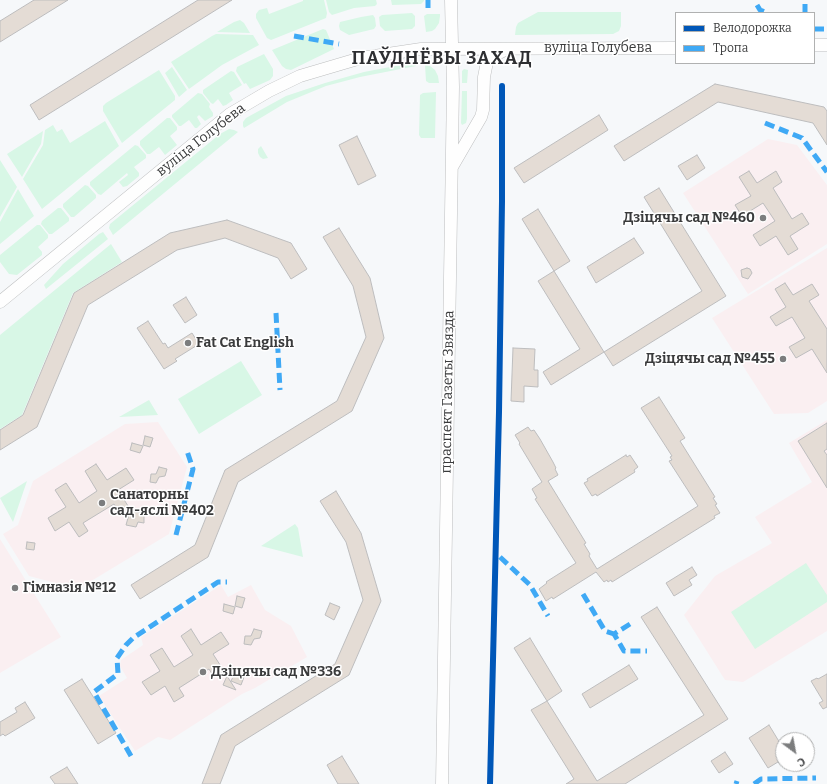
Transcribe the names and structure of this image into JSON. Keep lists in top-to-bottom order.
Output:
{
  "streets": {
    "main road": ["вуліца Голубева", "праспект Газеты Звязда"]
  },
  "crossings": [
    ["вуліца Голубева", "праспект Газеты Звязда"]
  ],
  "districts": ["ПАЎДНЁВЫ ЗАХАД"],
  "places": [
    "Дзіцячы сад №460",
    "Fat Cat English",
    "Дзіцячы сад №455",
    "Санаторны сад-яслі №402",
    "Гімназія №12",
    "Дзіцячы сад №336"
  ],
  "legend": ["Велодорожка", "Тропа"],
  "north": "bottom right"
}
